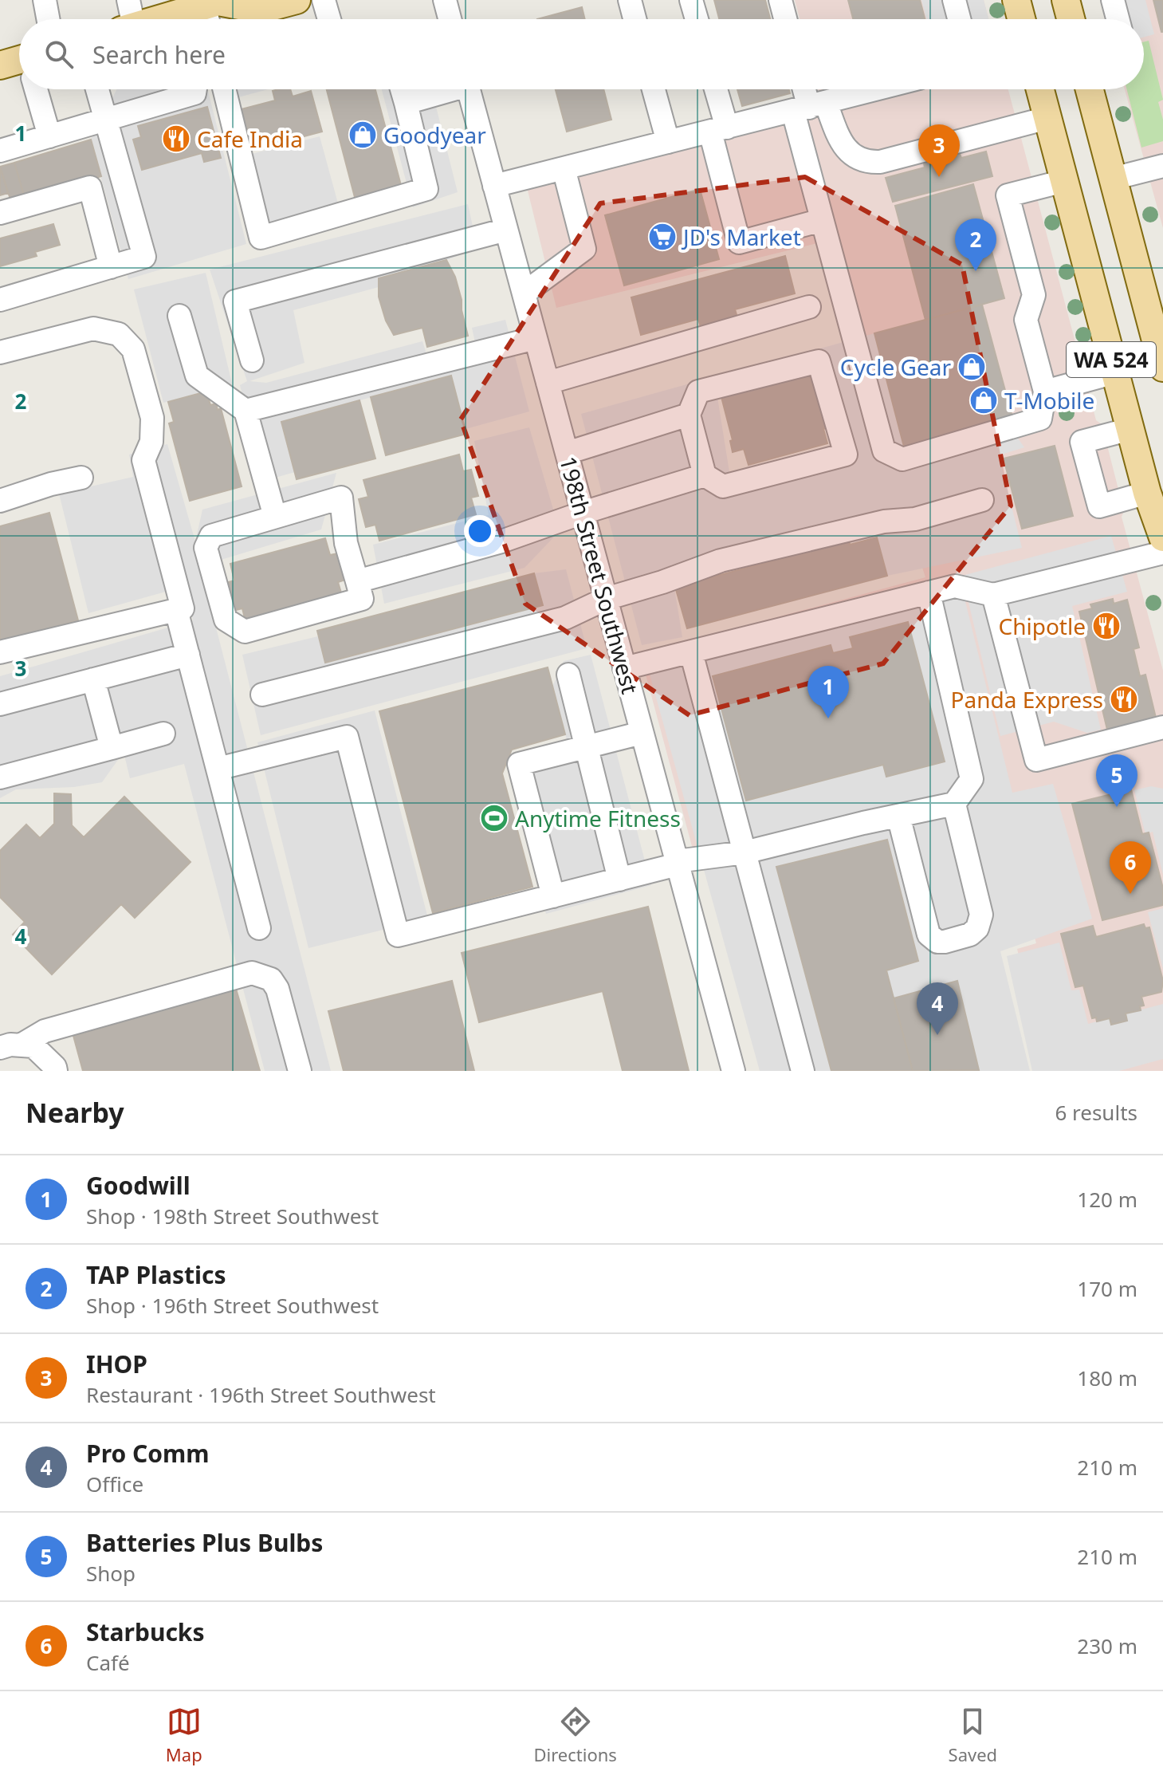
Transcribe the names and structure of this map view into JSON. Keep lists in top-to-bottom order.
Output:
{
  "streets": {
    "main road": ["WA 524"],
    "street": ["198th Street Southwest"]
  },
  "places": {
    "shop": ["Goodyear", "Cycle Gear", "T-Mobile"],
    "restaurant": ["Cafe India", "Chipotle", "Panda Express"],
    "supermarket": ["JD's Market"],
    "sports": ["Anytime Fitness"]
  },
  "page": {
    "search": "Search here",
    "pins": [
      "3",
      "2",
      "1",
      "5",
      "6",
      "4"
    ],
    "heading": ["Nearby", "6 results"],
    "list": [
      {
        "mark": "1",
        "name": "Goodwill",
        "note": "Shop · 198th Street Southwest",
        "value": "120 m"
      },
      {
        "mark": "2",
        "name": "TAP Plastics",
        "note": "Shop · 196th Street Southwest",
        "value": "170 m"
      },
      {
        "mark": "3",
        "name": "IHOP",
        "note": "Restaurant · 196th Street Southwest",
        "value": "180 m"
      },
      {
        "mark": "4",
        "name": "Pro Comm",
        "note": "Office",
        "value": "210 m"
      },
      {
        "mark": "5",
        "name": "Batteries Plus Bulbs",
        "note": "Shop",
        "value": "210 m"
      },
      {
        "mark": "6",
        "name": "Starbucks",
        "note": "Café",
        "value": "230 m"
      }
    ],
    "nav": ["Map", "Directions", "Saved"]
  },
  "grid": {
    "rows": [
      "1",
      "2",
      "3",
      "4"
    ]
  }
}
